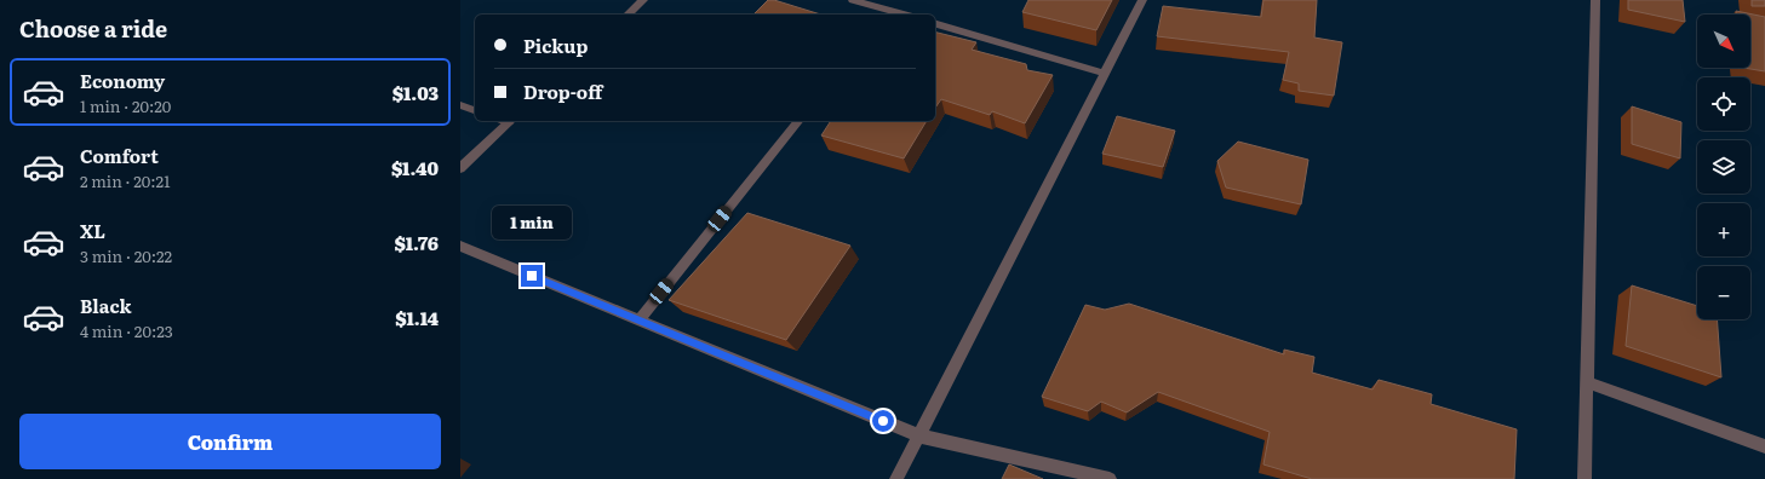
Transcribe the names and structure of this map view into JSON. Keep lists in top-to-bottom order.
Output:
{
  "north": "bottom right",
  "page": {
    "heading": "Choose a ride",
    "map_buttons": ["+", "−"],
    "banner": ["Pickup", "Drop-off"],
    "list": [
      {
        "name": "Economy",
        "note": "1 min · 20:20",
        "value": "$1.03"
      },
      {
        "name": "Comfort",
        "note": "2 min · 20:21",
        "value": "$1.40"
      },
      {
        "name": "XL",
        "note": "3 min · 20:22",
        "value": "$1.76"
      },
      {
        "name": "Black",
        "note": "4 min · 20:23",
        "value": "$1.14"
      }
    ],
    "bubble": "1 min",
    "buttons": "Confirm"
  }
}
